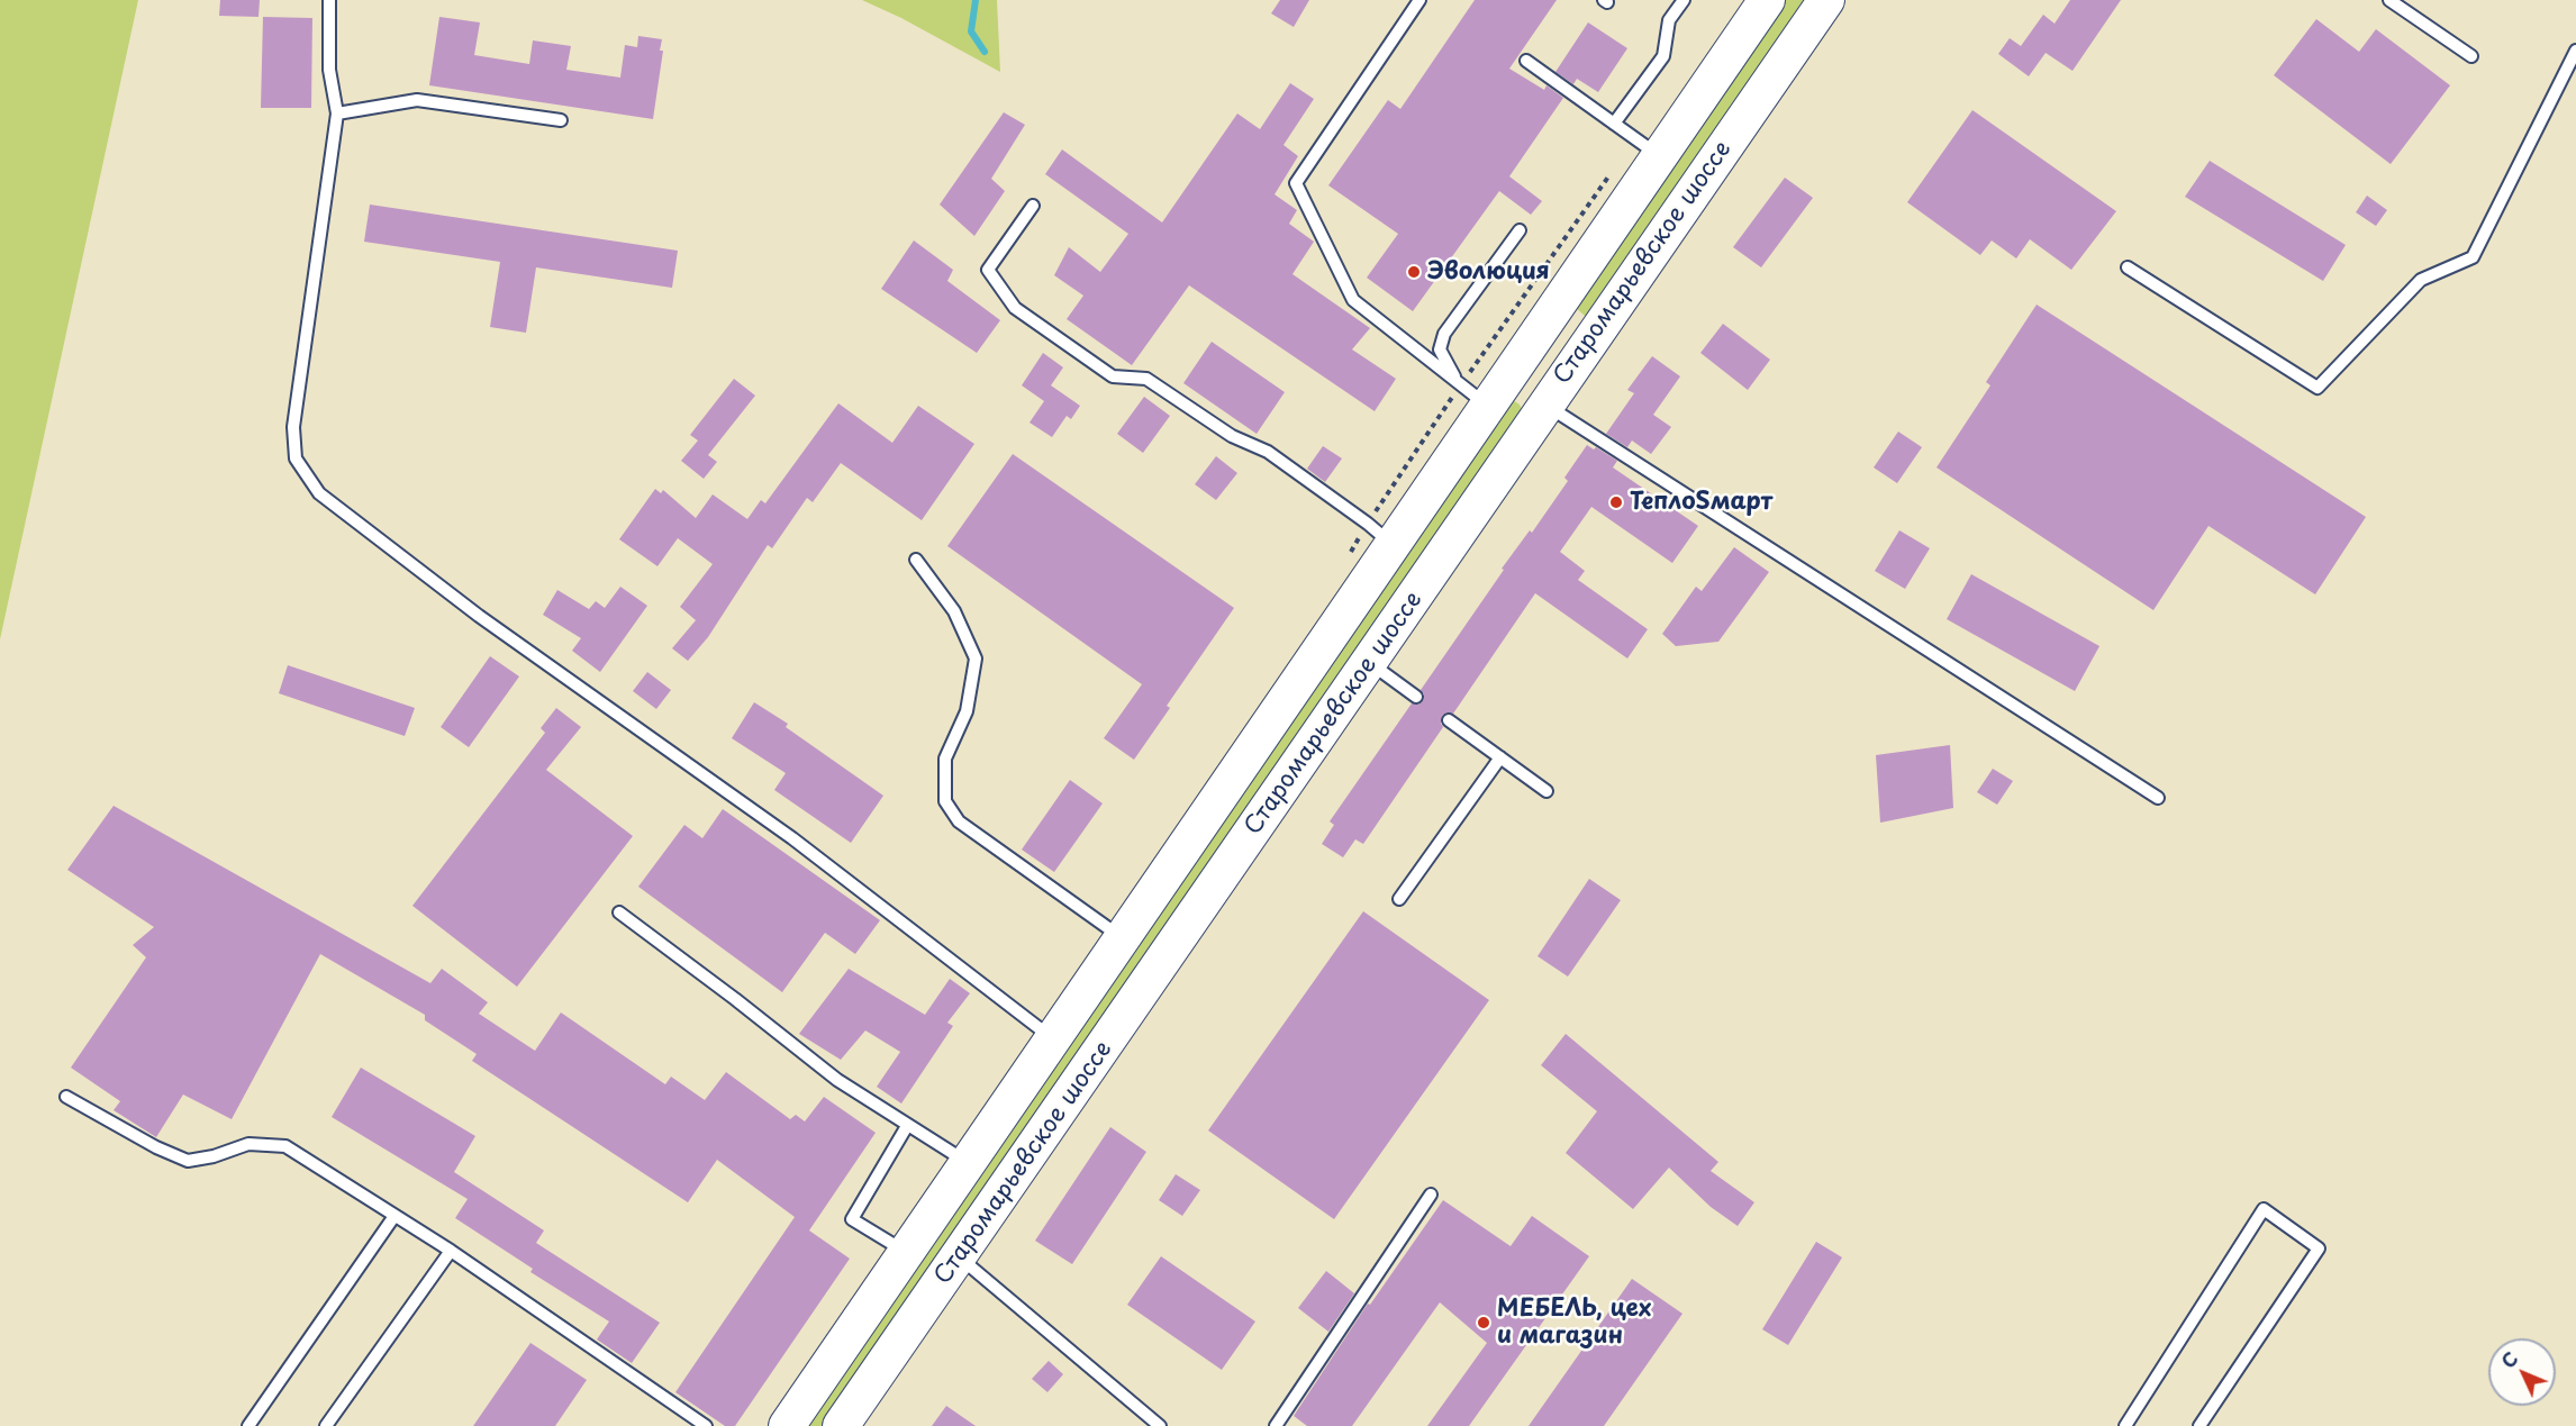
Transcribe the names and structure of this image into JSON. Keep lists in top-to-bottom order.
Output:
{
  "streets": {
    "main road": ["Старомарьевское шоссе"]
  },
  "places": ["Эволюция", "ТеплоSмарт", "МЕБЕЛЬ, цех и магазин"],
  "north": "top left"
}
